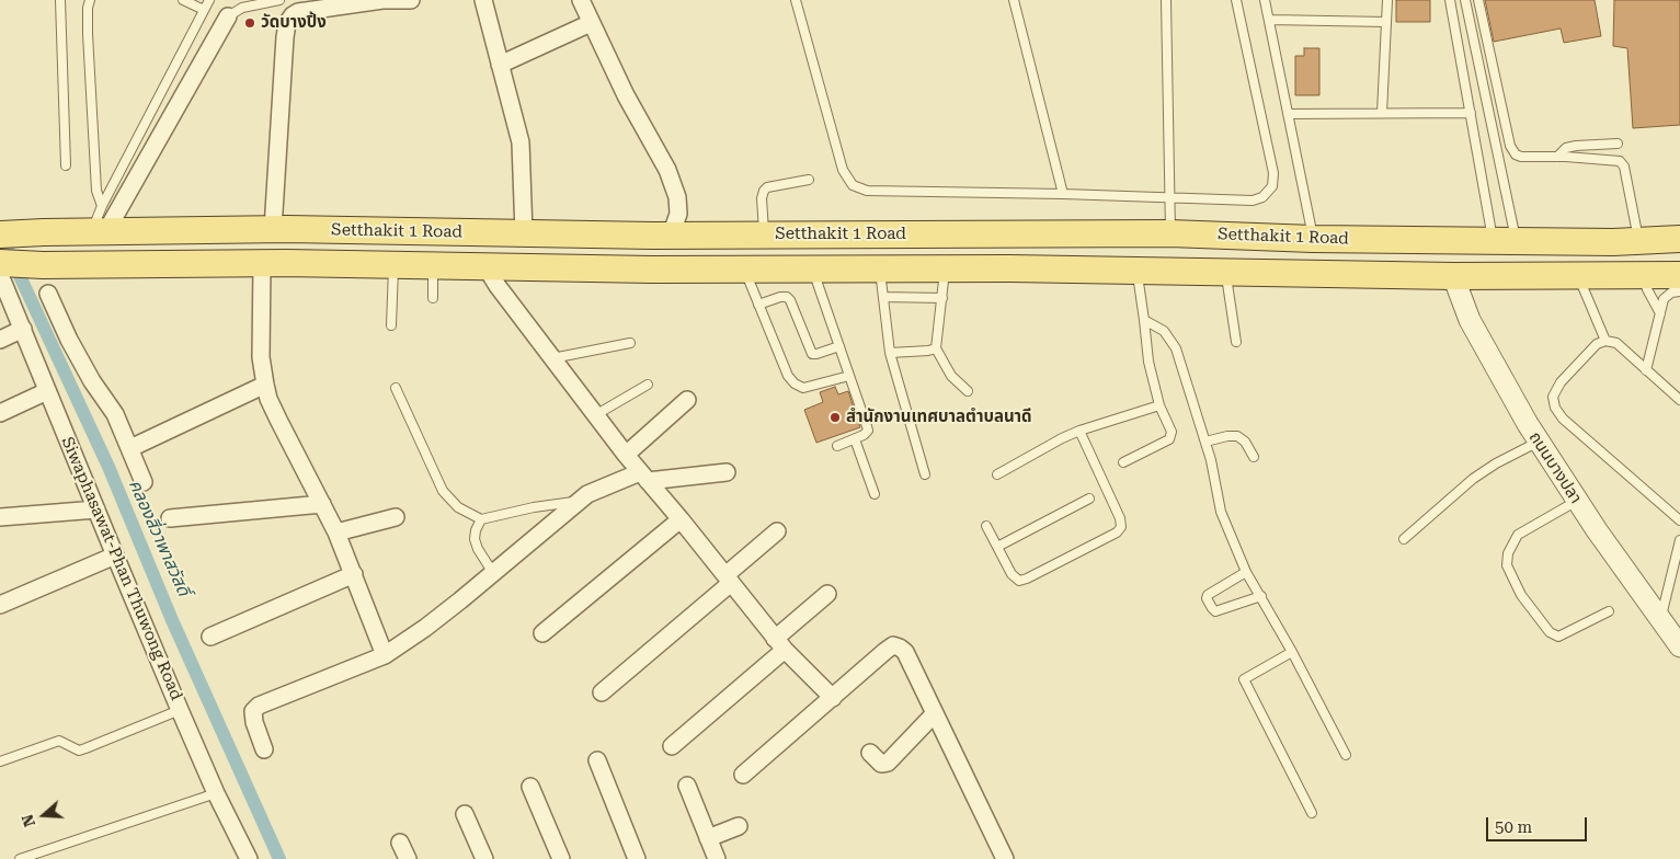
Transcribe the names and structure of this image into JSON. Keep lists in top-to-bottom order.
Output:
{
  "streets": {
    "main road": ["Setthakit 1 Road"],
    "street": ["ถนนบางปลา", "Siwaphasawat-Phan Thuwong Road"]
  },
  "crossings": [
    ["Setthakit 1 Road", "ถนนบางปลา"]
  ],
  "water": ["คลองสี่วาพาสวัสดิ์"],
  "places": ["วัดบางปิ้ง", "สำนักงานเทศบาลตำบลนาดี"],
  "scale_bar": "50 m",
  "north": "left"
}
